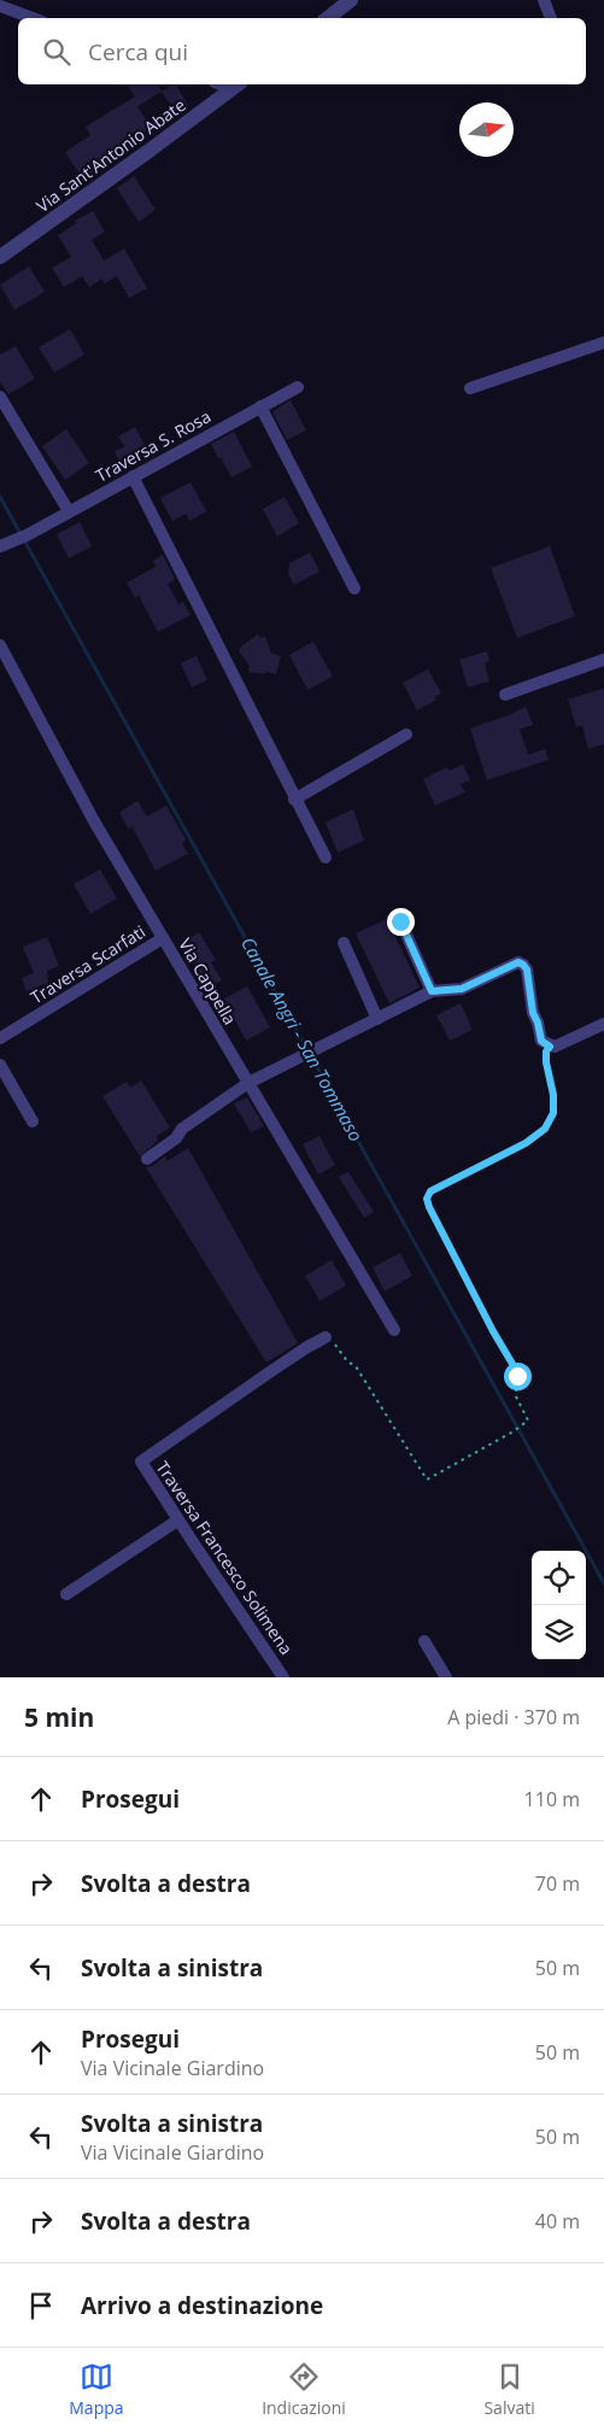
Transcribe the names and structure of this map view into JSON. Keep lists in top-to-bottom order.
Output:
{
  "streets": {
    "street": [
      "Via Sant'Antonio Abate",
      "Traversa S. Rosa",
      "Traversa Scarfati",
      "Via Cappella",
      "Traversa Francesco Solimena"
    ]
  },
  "crossings": [
    ["Traversa Scarfati", "Via Cappella"]
  ],
  "water": ["Canale Angri - San Tommaso"],
  "north": "right",
  "page": {
    "search": "Cerca qui",
    "heading": ["5 min", "A piedi · 370 m"],
    "list": [
      ["Prosegui", "110 m"],
      ["Svolta a destra", "70 m"],
      ["Svolta a sinistra", "50 m"],
      ["Prosegui", "Via Vicinale Giardino", "50 m"],
      ["Svolta a sinistra", "Via Vicinale Giardino", "50 m"],
      ["Svolta a destra", "40 m"],
      "Arrivo a destinazione"
    ],
    "nav": ["Mappa", "Indicazioni", "Salvati"]
  }
}
